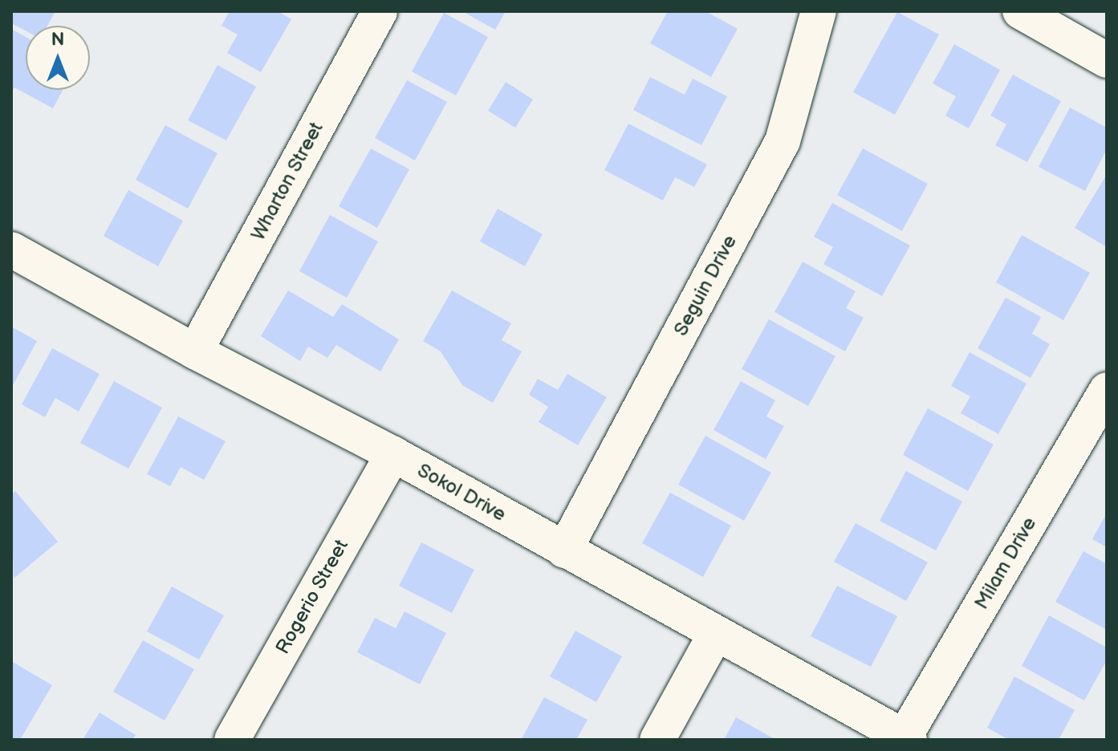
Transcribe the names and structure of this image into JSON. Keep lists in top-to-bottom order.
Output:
{
  "streets": {
    "street": [
      "Wharton Street",
      "Seguin Drive",
      "Sokol Drive",
      "Milam Drive",
      "Rogerio Street"
    ]
  },
  "crossings": [
    ["Wharton Street", "Sokol Drive"],
    ["Seguin Drive", "Sokol Drive"],
    ["Sokol Drive", "Milam Drive"],
    ["Sokol Drive", "Rogerio Street"]
  ],
  "north": "top"
}
